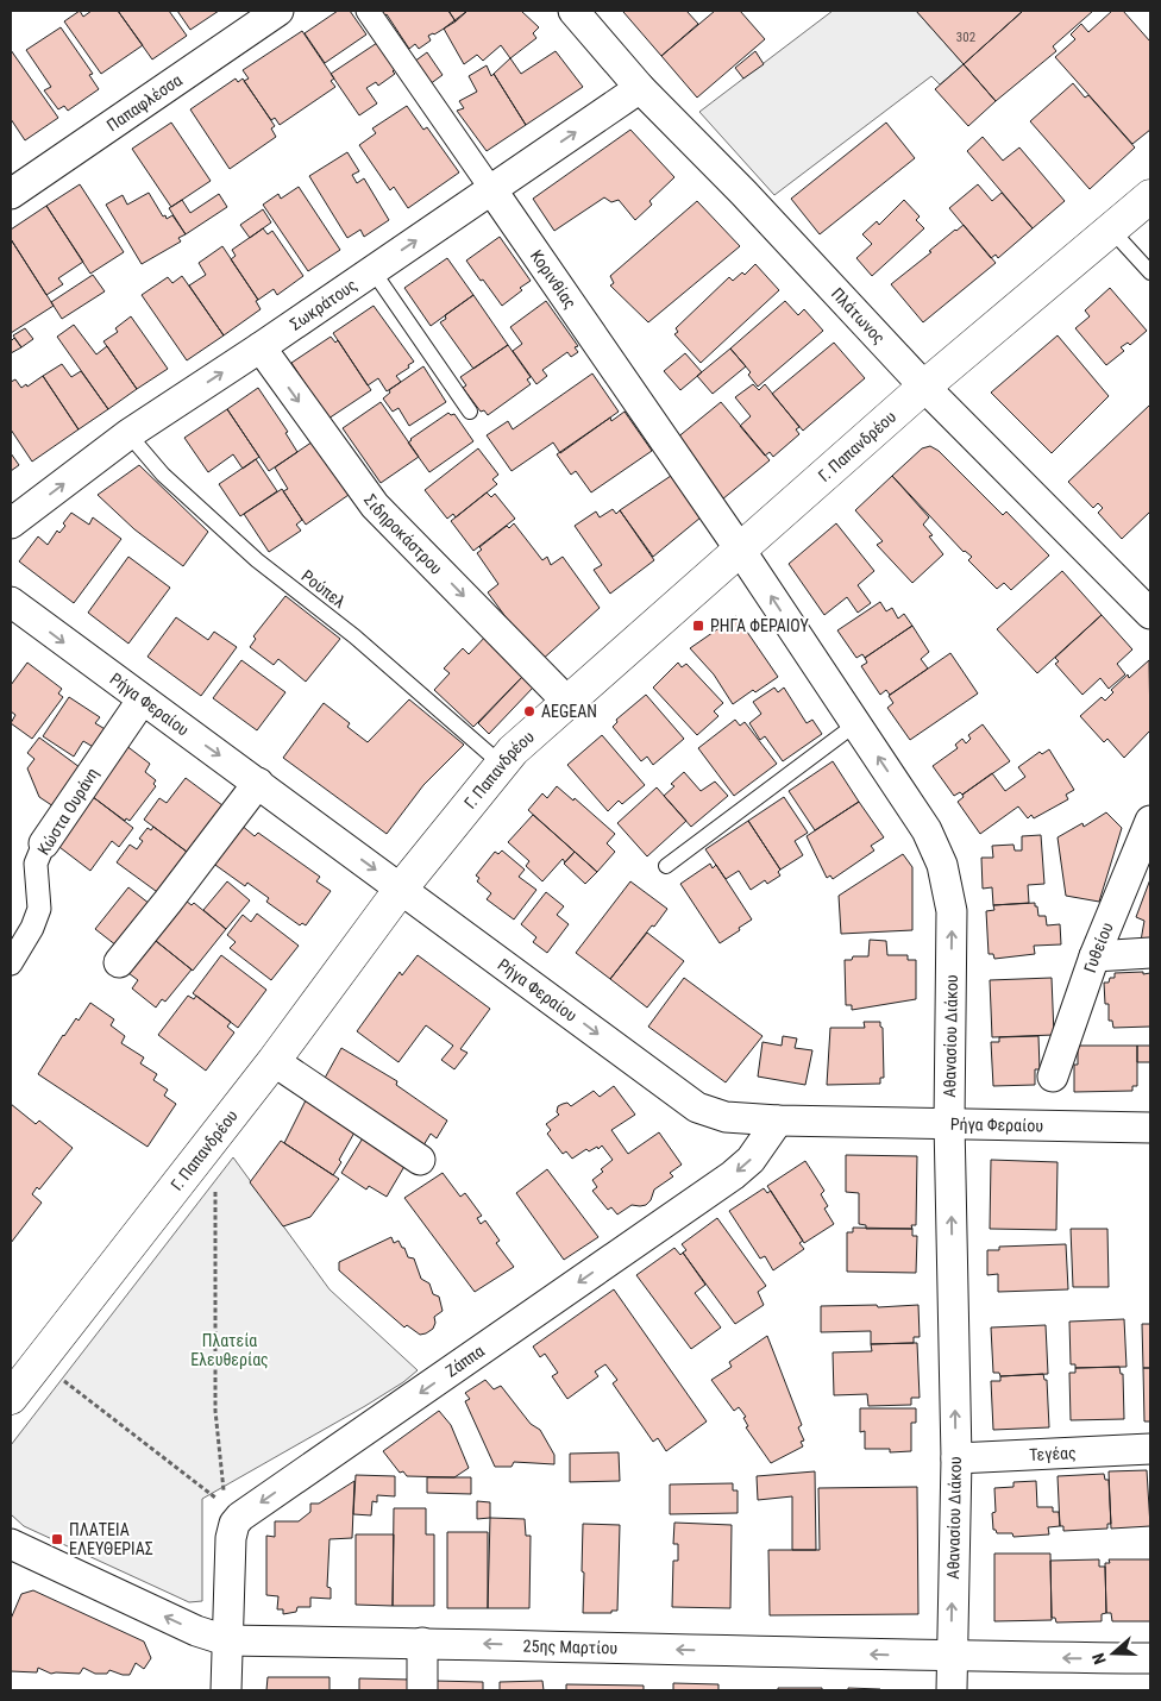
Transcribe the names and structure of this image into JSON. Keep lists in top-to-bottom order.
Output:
{
  "streets": {
    "street": [
      "Παπαφλέσσα",
      "Κορινθίας",
      "Σωκράτους",
      "Πλάτωνος",
      "Γ. Παπανδρέου",
      "Σιδηροκάστρου",
      "Ρήγα Φεραίου",
      "Κώστα Ουράνη",
      "Γυθείου",
      "Αθανασίου Διάκου",
      "Ζάππα",
      "Τεγέας",
      "25ης Μαρτίου"
    ],
    "lane": ["Ρούπελ"]
  },
  "crossings": [
    ["Κορινθίας", "Σωκράτους"],
    ["Κορινθίας", "Γ. Παπανδρέου"],
    ["Κορινθίας", "Αθανασίου Διάκου"],
    ["Σωκράτους", "Πλάτωνος"],
    ["Σωκράτους", "Σιδηροκάστρου"],
    ["Σωκράτους", "Ρούπελ"],
    ["Πλάτωνος", "Γ. Παπανδρέου"],
    ["Γ. Παπανδρέου", "Σιδηροκάστρου"],
    ["Γ. Παπανδρέου", "Ρούπελ"],
    ["Γ. Παπανδρέου", "Ρήγα Φεραίου"],
    ["Γ. Παπανδρέου", "Αθανασίου Διάκου"],
    ["Ρήγα Φεραίου", "Κώστα Ουράνη"],
    ["Ρήγα Φεραίου", "Αθανασίου Διάκου"],
    ["Ρήγα Φεραίου", "Ζάππα"],
    ["Αθανασίου Διάκου", "Τεγέας"],
    ["Αθανασίου Διάκου", "25ης Μαρτίου"]
  ],
  "one_way": [
    "Σωκράτους",
    "Σιδηροκάστρου",
    "Ρήγα Φεραίου",
    "Αθανασίου Διάκου",
    "Ζάππα",
    "25ης Μαρτίου"
  ],
  "parks": ["Πλατεία Ελευθερίας"],
  "places": {
    "transit": ["ΡΗΓΑ ΦΕΡΑΙΟΥ", "ΠΛΑΤΕΙΑ ΕΛΕΥΘΕΡΙΑΣ"],
    "other": ["AEGEAN"]
  },
  "house_numbers": ["302"],
  "north": "left"
}
